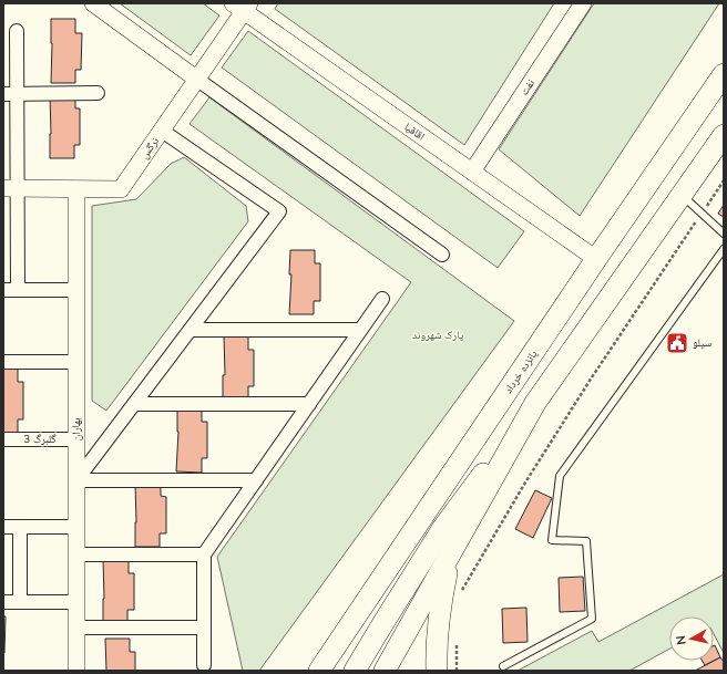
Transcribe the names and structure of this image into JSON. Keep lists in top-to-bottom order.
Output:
{
  "streets": {
    "main road": ["پانزده خرداد"],
    "street": [
      "نفت",
      "اقاقیا",
      "نرگس",
      "بهاران",
      "گلبرگ 3"
    ]
  },
  "crossings": [
    ["نفت", "اقاقیا"],
    ["اقاقیا", "نرگس"],
    ["اقاقیا", "پانزده خرداد"],
    ["نرگس", "بهاران"],
    ["بهاران", "گلبرگ 3"]
  ],
  "parks": ["پارک شهروند"],
  "places": {
    "public building": ["سیلو"]
  },
  "north": "left"
}
